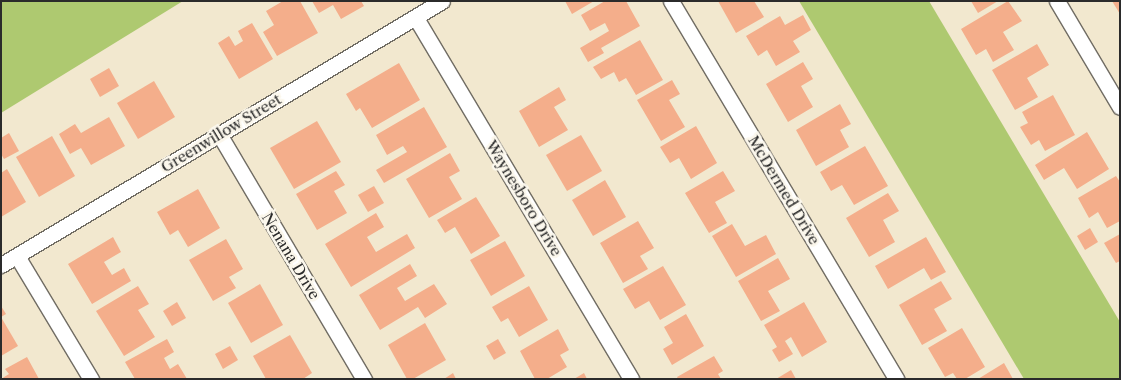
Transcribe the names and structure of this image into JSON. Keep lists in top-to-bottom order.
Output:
{
  "streets": {
    "street": [
      "Greenwillow Street",
      "McDermed Drive",
      "Waynesboro Drive",
      "Nenana Drive"
    ]
  },
  "crossings": [
    ["Greenwillow Street", "Waynesboro Drive"],
    ["Greenwillow Street", "Nenana Drive"]
  ]
}
